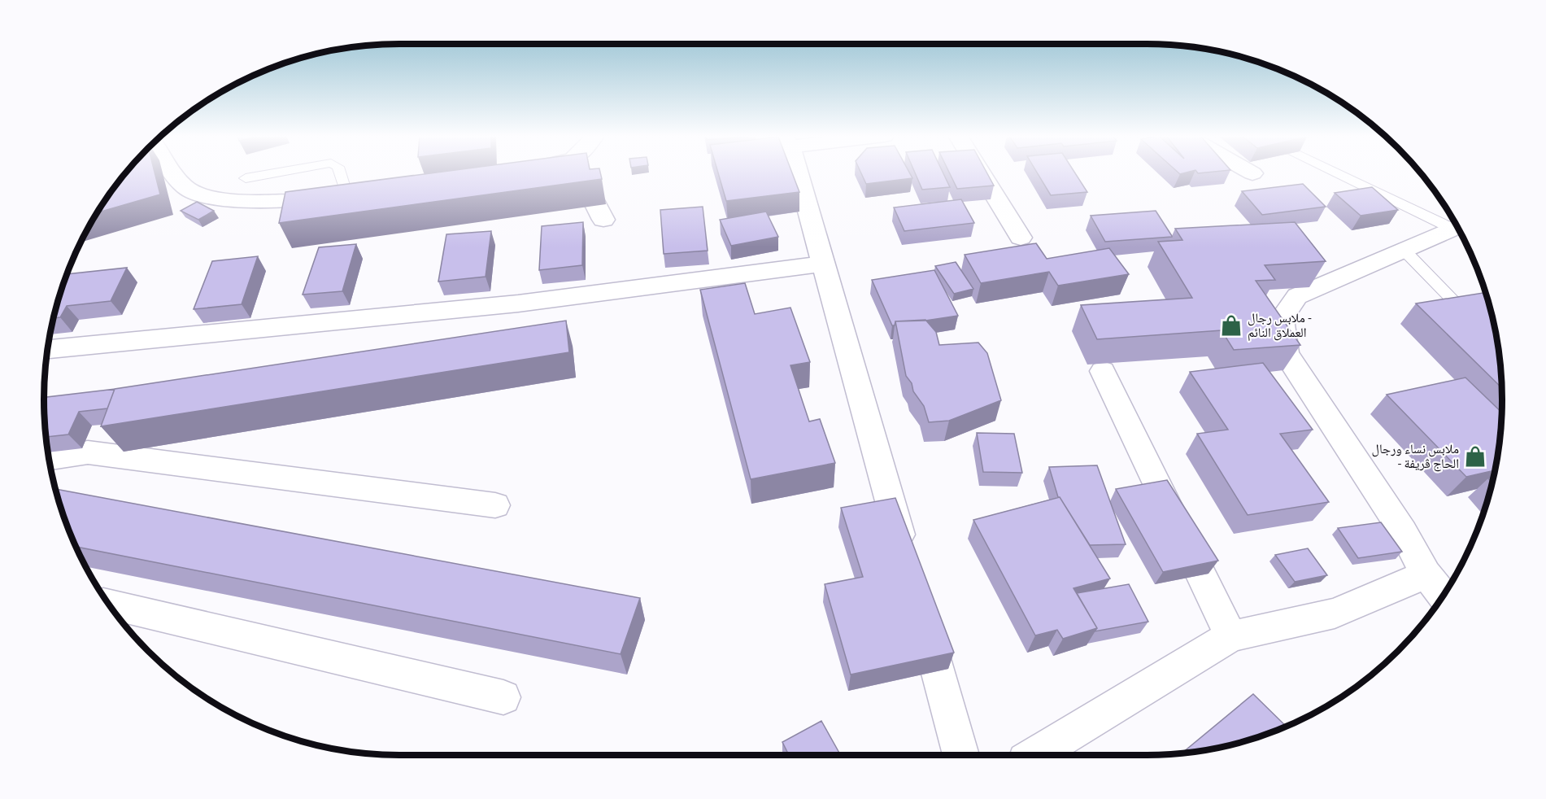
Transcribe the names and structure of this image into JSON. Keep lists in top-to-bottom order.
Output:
{
  "places": {
    "shop": ["ملابس رجال - العملاق النائم", "ملابس نساء ورجال - الحاج ڨريفة"]
  }
}
